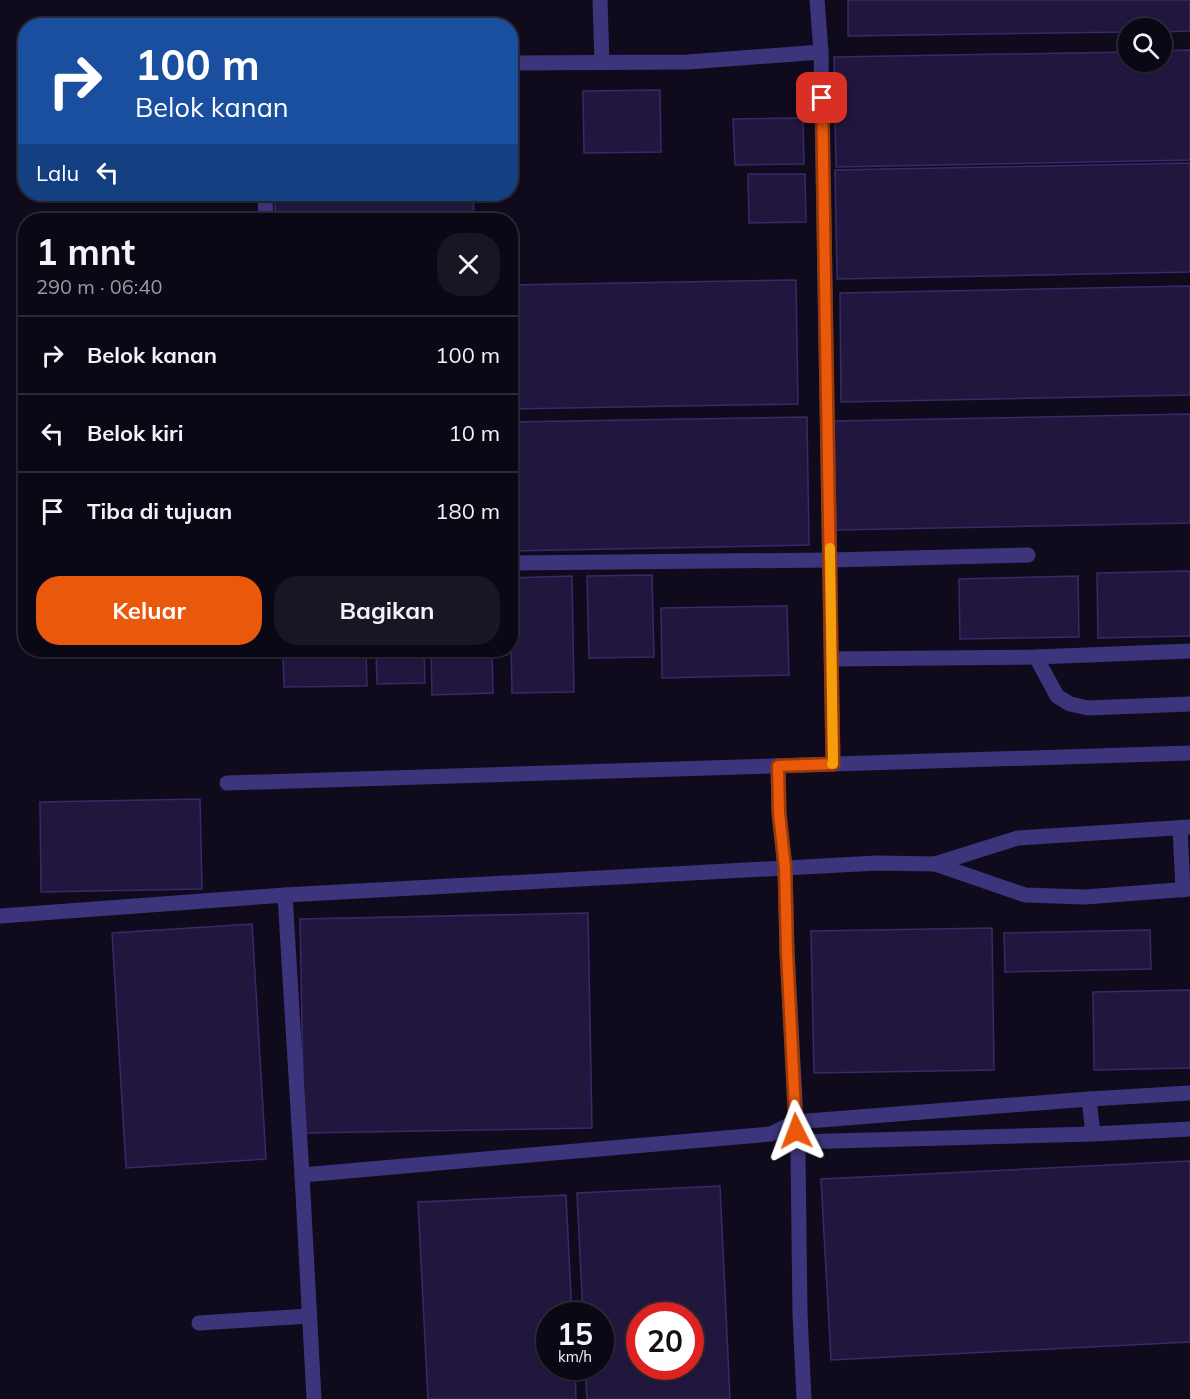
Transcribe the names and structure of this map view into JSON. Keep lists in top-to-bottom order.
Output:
{
  "page": {
    "turn": ["100 m", "Belok kanan"],
    "then": "Lalu",
    "heading": ["1 mnt", "290 m · 06:40"],
    "list": [
      {
        "name": "Belok kanan",
        "value": "100 m"
      },
      {
        "name": "Belok kiri",
        "value": "10 m"
      },
      {
        "name": "Tiba di tujuan",
        "value": "180 m"
      }
    ],
    "buttons": ["Keluar", "Bagikan"],
    "speed": "15 km/h",
    "limit": "20"
  }
}
